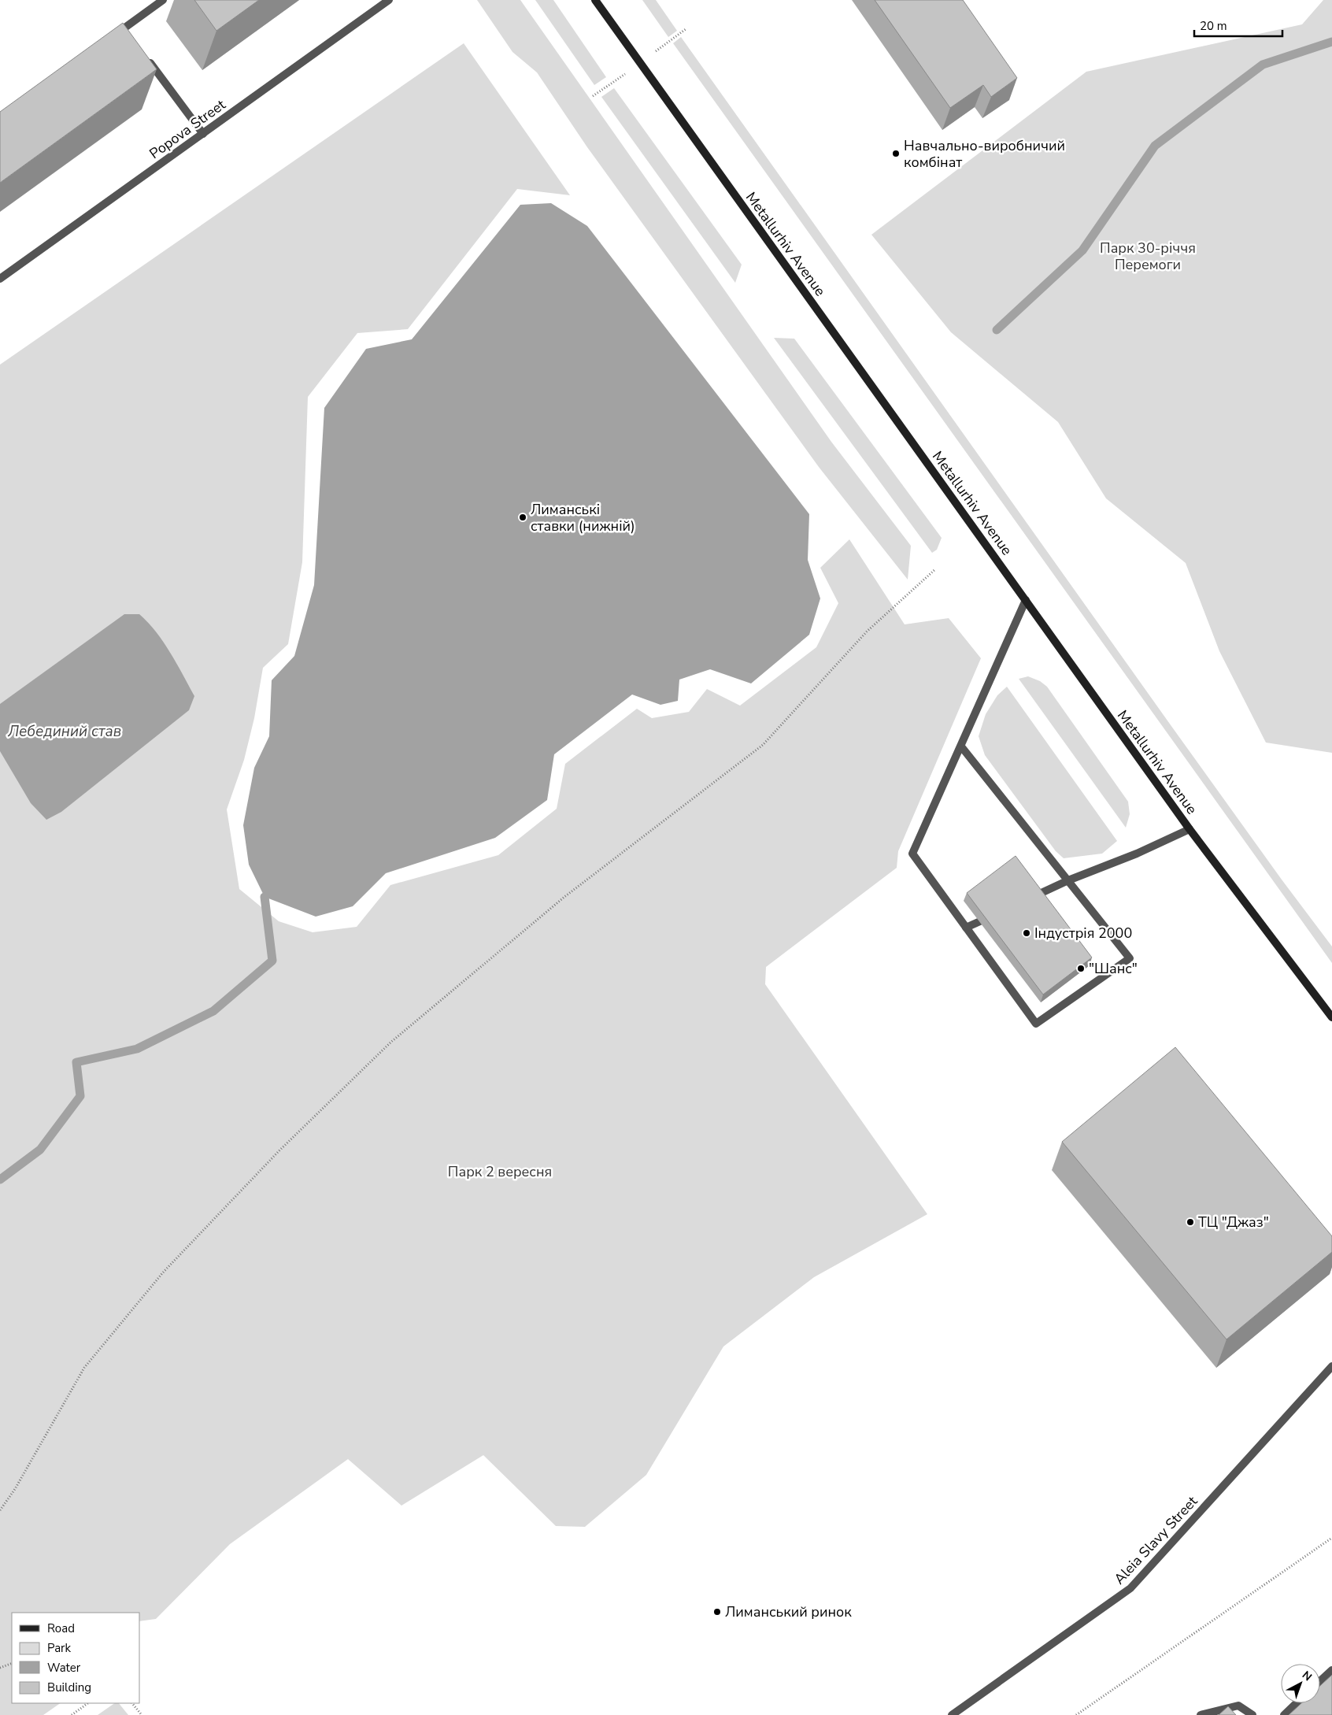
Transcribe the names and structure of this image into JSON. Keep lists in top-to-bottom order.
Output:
{
  "streets": {
    "street": ["Popova Street", "Metallurhiv Avenue", "Aleia Slavy Street"]
  },
  "water": ["Лебединий став"],
  "parks": ["Парк 30-річчя Перемоги", "Парк 2 вересня"],
  "places": [
    "Навчально-виробничий комбінат",
    "Лиманські ставки (нижній)",
    "Індустрія 2000",
    "\"Шанс\"",
    "ТЦ \"Джаз\"",
    "Лиманський ринок"
  ],
  "legend": [
    "Road",
    "Park",
    "Water",
    "Building"
  ],
  "scale_bar": "20 m",
  "north": "top right"
}
